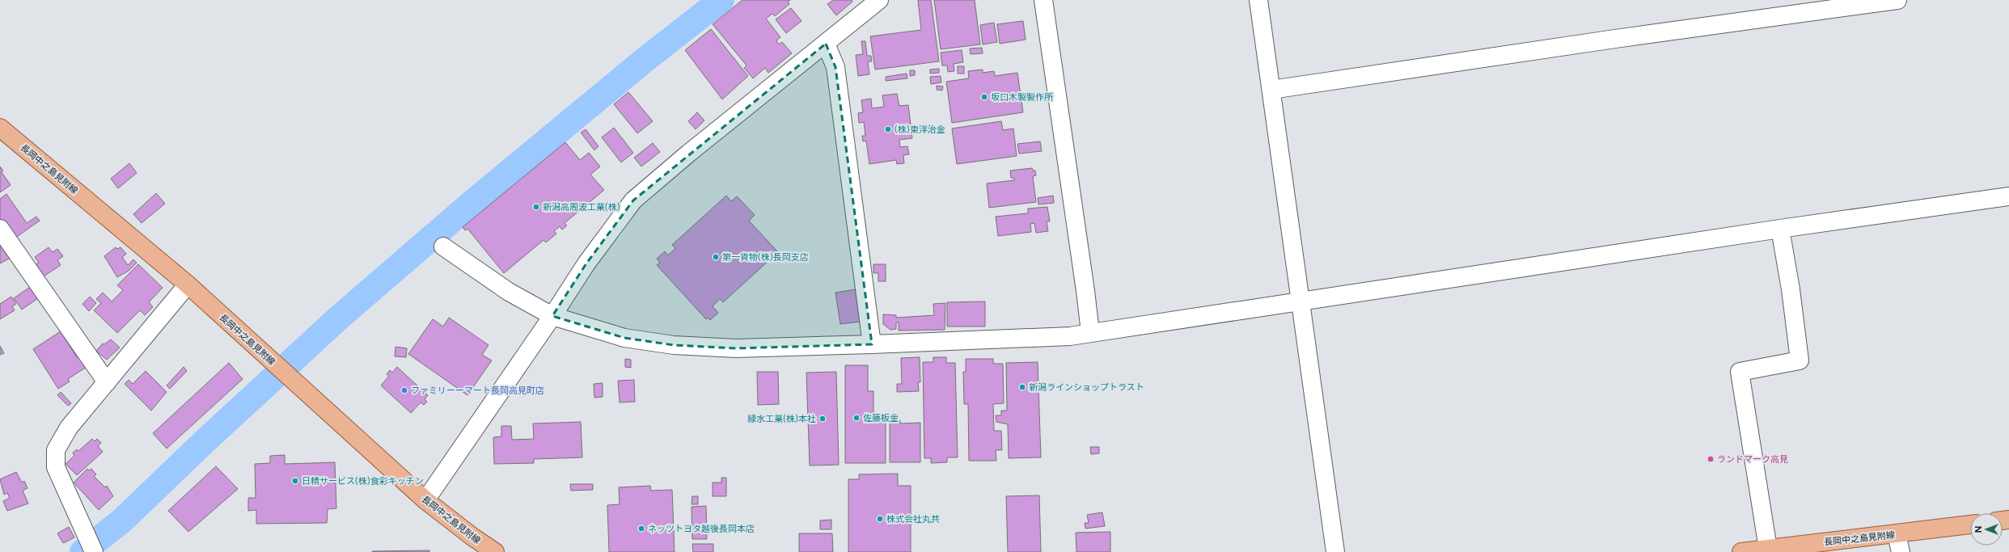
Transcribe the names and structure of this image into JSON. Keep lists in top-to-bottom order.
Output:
{
  "streets": {
    "main road": ["長岡中之島見附線"]
  },
  "places": [
    "坂口木製製作所",
    "(株)東洋治金",
    "新潟高周波工業(株)",
    "第一貨物(株)長岡支店",
    "新潟ラインショップトラスト",
    "ファミリーーマート長岡高見町店",
    "佐藤板金",
    "緑水工業(株)本社",
    "ランドマーク高見",
    "日精サービス(株)食彩キッチン",
    "株式会社丸共",
    "ネッツトヨタ越後長岡本店"
  ],
  "north": "left"
}
